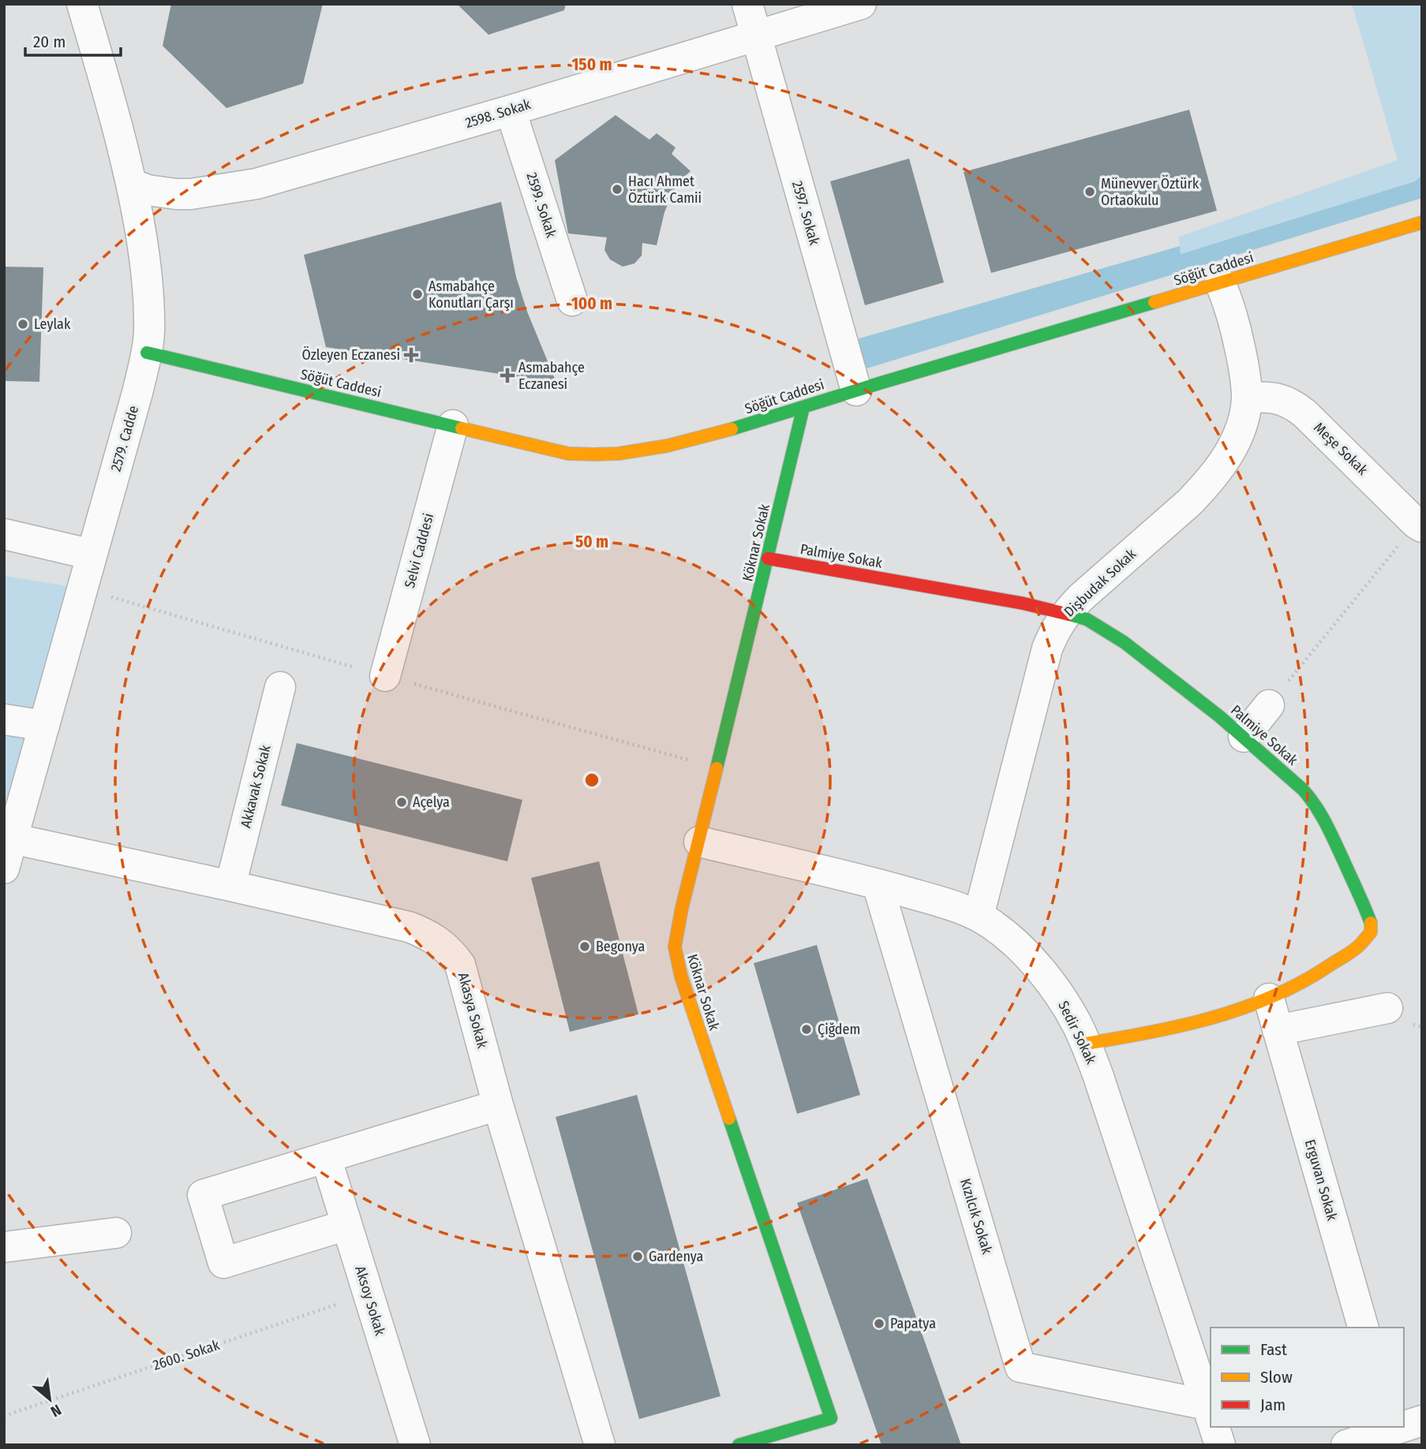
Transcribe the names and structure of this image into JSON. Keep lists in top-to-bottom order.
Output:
{
  "streets": {
    "street": [
      "2598. Sokak",
      "2599. Sokak",
      "2597. Sokak",
      "Söğüt Caddesi",
      "2579. Cadde",
      "Meşe Sokak",
      "Köknar Sokak",
      "Selvi Caddesi",
      "Palmiye Sokak",
      "Dişbudak Sokak",
      "Akkavak Sokak",
      "Akasya Sokak",
      "Sedir Sokak",
      "Erguvan Sokak",
      "Kızılcık Sokak",
      "Aksoy Sokak"
    ],
    "path": ["2600. Sokak"]
  },
  "crossings": [
    ["2598. Sokak", "2599. Sokak"],
    ["2598. Sokak", "2597. Sokak"],
    ["2598. Sokak", "2579. Cadde"],
    ["2597. Sokak", "Söğüt Caddesi"],
    ["Söğüt Caddesi", "2579. Cadde"],
    ["Söğüt Caddesi", "Köknar Sokak"],
    ["Söğüt Caddesi", "Selvi Caddesi"],
    ["Söğüt Caddesi", "Dişbudak Sokak"],
    ["2579. Cadde", "Akasya Sokak"],
    ["Meşe Sokak", "Dişbudak Sokak"],
    ["Köknar Sokak", "Palmiye Sokak"],
    ["Köknar Sokak", "Sedir Sokak"],
    ["Palmiye Sokak", "Dişbudak Sokak"],
    ["Palmiye Sokak", "Sedir Sokak"],
    ["Palmiye Sokak", "Erguvan Sokak"],
    ["Dişbudak Sokak", "Sedir Sokak"],
    ["Akkavak Sokak", "Akasya Sokak"],
    ["Sedir Sokak", "Kızılcık Sokak"],
    ["Aksoy Sokak", "2600. Sokak"]
  ],
  "places": {
    "other": [
      "Hacı Ahmet Öztürk Camii",
      "Münevver Öztürk Ortaokulu",
      "Asmabahçe Konutları Çarşı",
      "Leylak",
      "Açelya",
      "Begonya",
      "Çiğdem",
      "Gardenya",
      "Papatya"
    ],
    "health": ["Özleyen Eczanesi", "Asmabahçe Eczanesi"]
  },
  "legend": ["Fast", "Slow", "Jam"],
  "scale_bar": "20 m",
  "north": "bottom right",
  "rings": ["150 m", "100 m", "50 m"]
}
